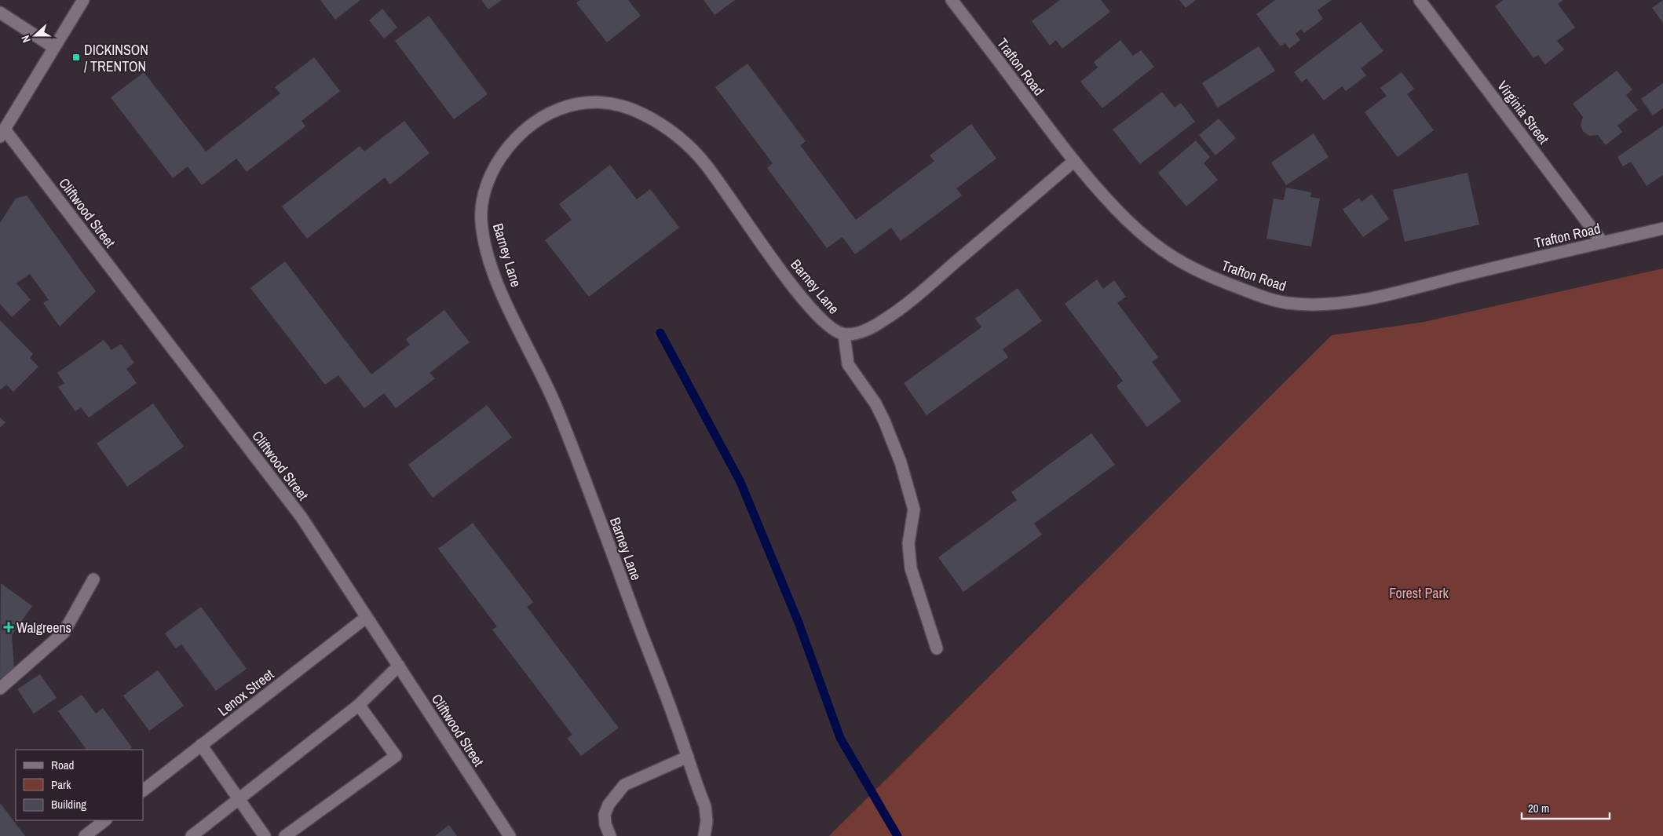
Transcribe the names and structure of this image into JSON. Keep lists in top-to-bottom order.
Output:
{
  "streets": {
    "street": [
      "Trafton Road",
      "Virginia Street",
      "Cliftwood Street",
      "Barney Lane",
      "Lenox Street"
    ]
  },
  "crossings": [
    ["Trafton Road", "Virginia Street"],
    ["Cliftwood Street", "Lenox Street"]
  ],
  "parks": ["Forest Park"],
  "places": {
    "transit": ["DICKINSON / TRENTON"],
    "health": ["Walgreens"]
  },
  "legend": ["Road", "Park", "Building"],
  "scale_bar": "20 m",
  "north": "left"
}
